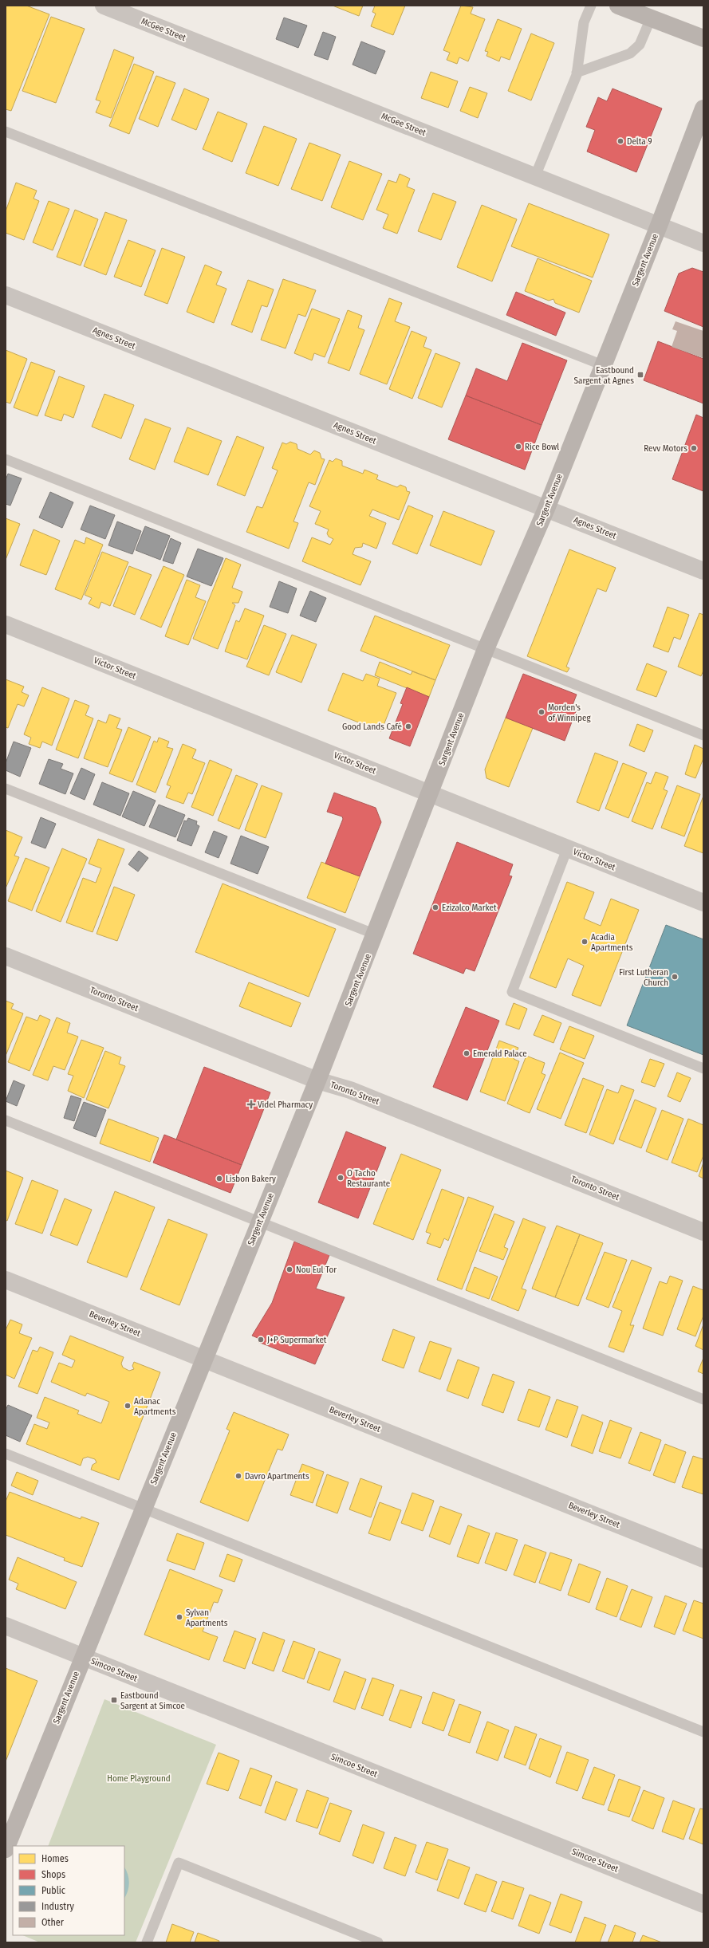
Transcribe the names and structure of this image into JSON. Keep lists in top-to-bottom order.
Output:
{
  "streets": {
    "main road": ["Sargent Avenue"],
    "street": [
      "McGee Street",
      "Agnes Street",
      "Victor Street",
      "Toronto Street",
      "Beverley Street",
      "Simcoe Street"
    ]
  },
  "crossings": [
    ["McGee Street", "Sargent Avenue"],
    ["Sargent Avenue", "Agnes Street"],
    ["Sargent Avenue", "Victor Street"],
    ["Sargent Avenue", "Toronto Street"],
    ["Sargent Avenue", "Beverley Street"],
    ["Sargent Avenue", "Simcoe Street"]
  ],
  "parks": ["Home Playground"],
  "places": {
    "other": [
      "Delta 9",
      "Rice Bowl",
      "Revv Motors",
      "Morden's of Winnipeg",
      "Good Lands Café",
      "Ezizalco Market",
      "Acadia Apartments",
      "First Lutheran Church",
      "Emerald Palace",
      "O Tacho Restaurante",
      "Lisbon Bakery",
      "Nou Eul Tor",
      "J+P Supermarket",
      "Adanac Apartments",
      "Davro Apartments",
      "Sylvan Apartments"
    ],
    "transit": ["Eastbound Sargent at Agnes", "Eastbound Sargent at Simcoe"],
    "health": ["Videl Pharmacy"]
  },
  "legend": [
    "Homes",
    "Shops",
    "Public",
    "Industry",
    "Other"
  ]
}
